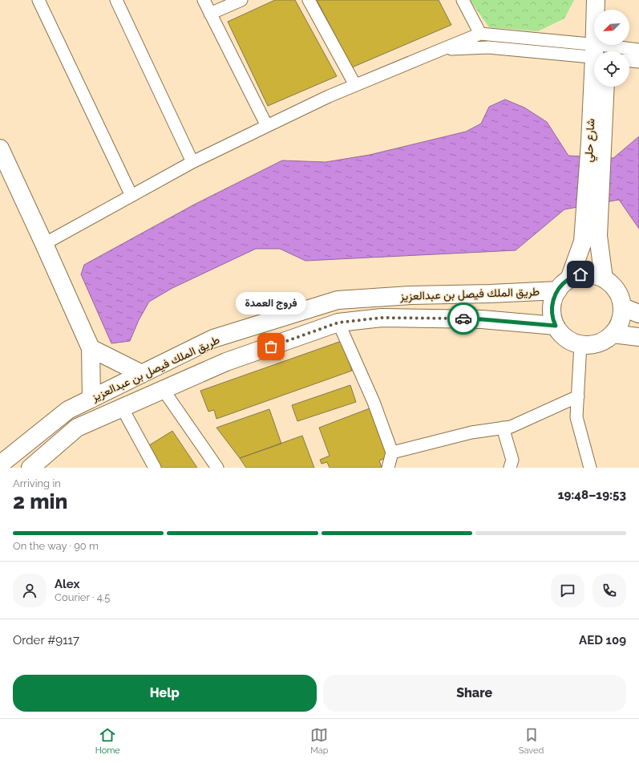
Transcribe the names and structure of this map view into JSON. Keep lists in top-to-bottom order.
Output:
{
  "streets": {
    "street": ["شارع حلي", "طريق الملك فيصل بن عبدالعزيز"]
  },
  "crossings": [
    ["شارع حلي", "طريق الملك فيصل بن عبدالعزيز"]
  ],
  "places": ["فروج العمدة"],
  "north": "bottom left",
  "page": {
    "bubble": "فروج العمدة",
    "heading": ["2 min", "Arriving in", "19:48–19:53"],
    "panel": [
      "Alex",
      "Courier · 4.5",
      "Order #9117",
      "AED 109"
    ],
    "bar": "On the way · 90 m",
    "buttons": ["Help", "Share"],
    "tabs": ["Home", "Map", "Saved"]
  }
}
